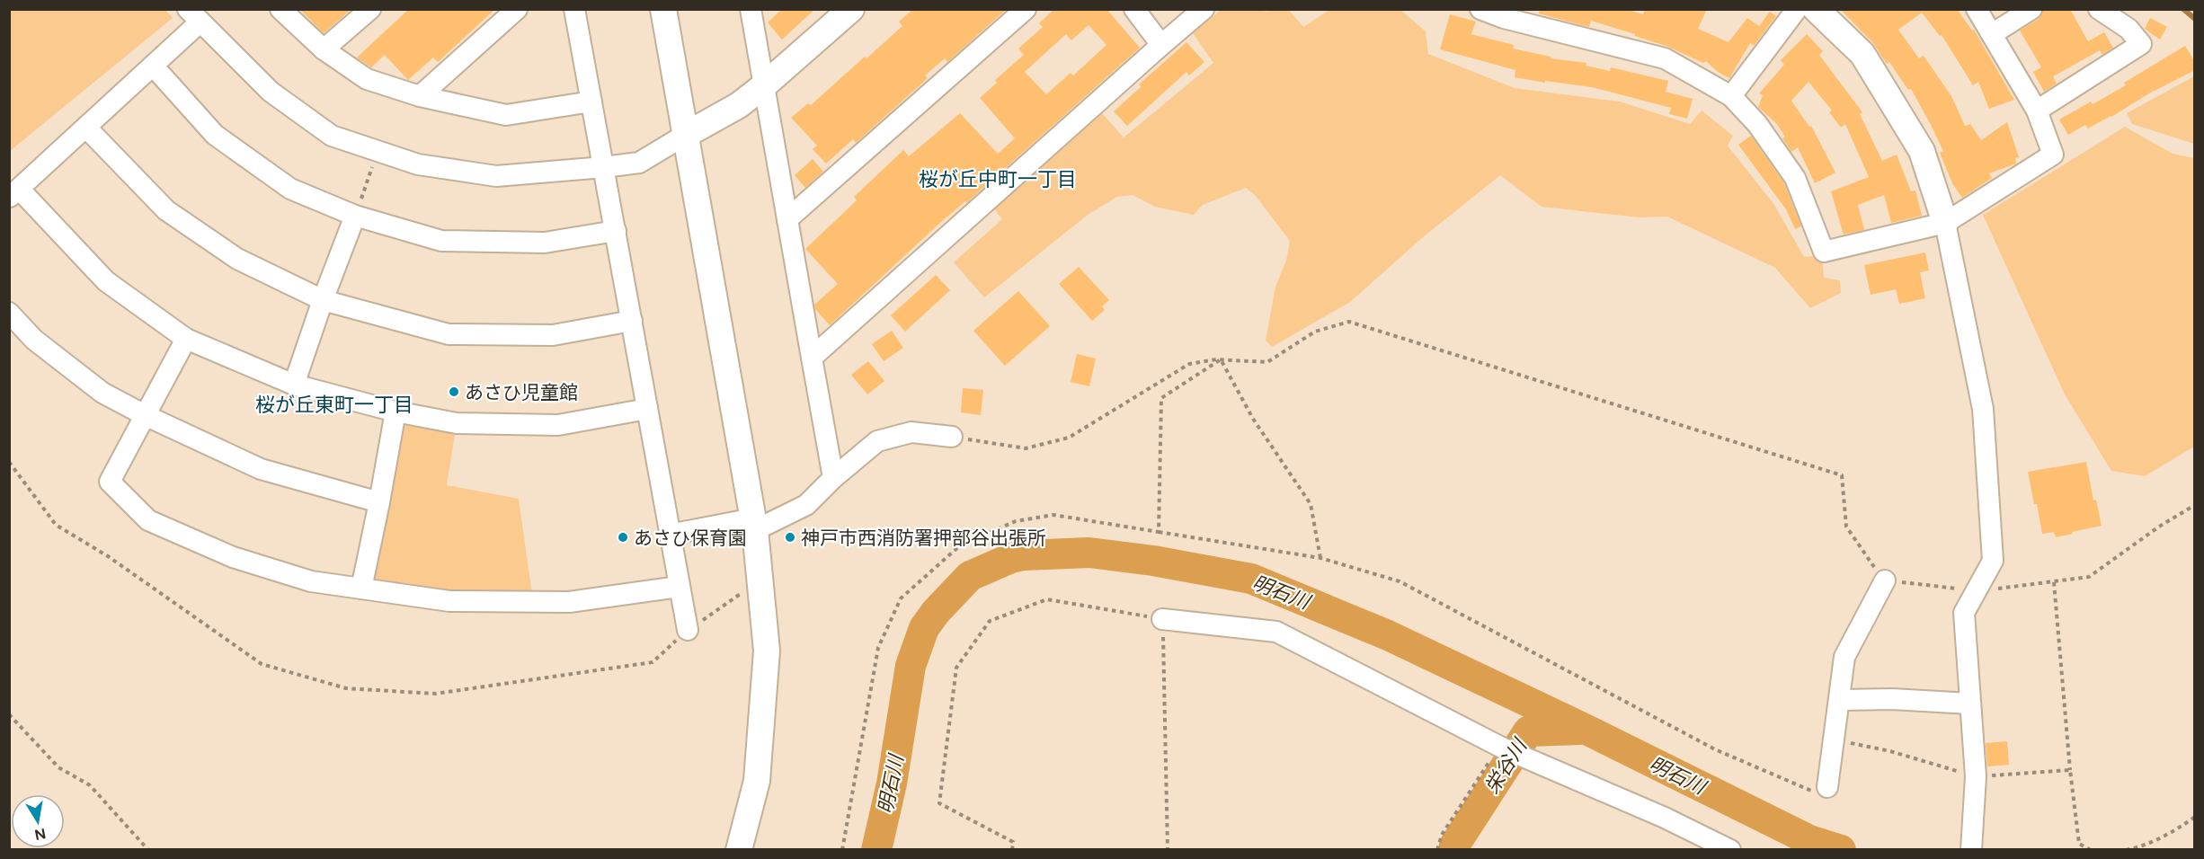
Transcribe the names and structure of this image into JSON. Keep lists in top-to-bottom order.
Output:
{
  "districts": ["桜が丘中町一丁目", "桜が丘東町一丁目"],
  "water": ["明石川", "栄谷川"],
  "places": ["あさひ児童館", "あさひ保育園", "神戸市西消防署押部谷出張所"],
  "north": "bottom"
}
